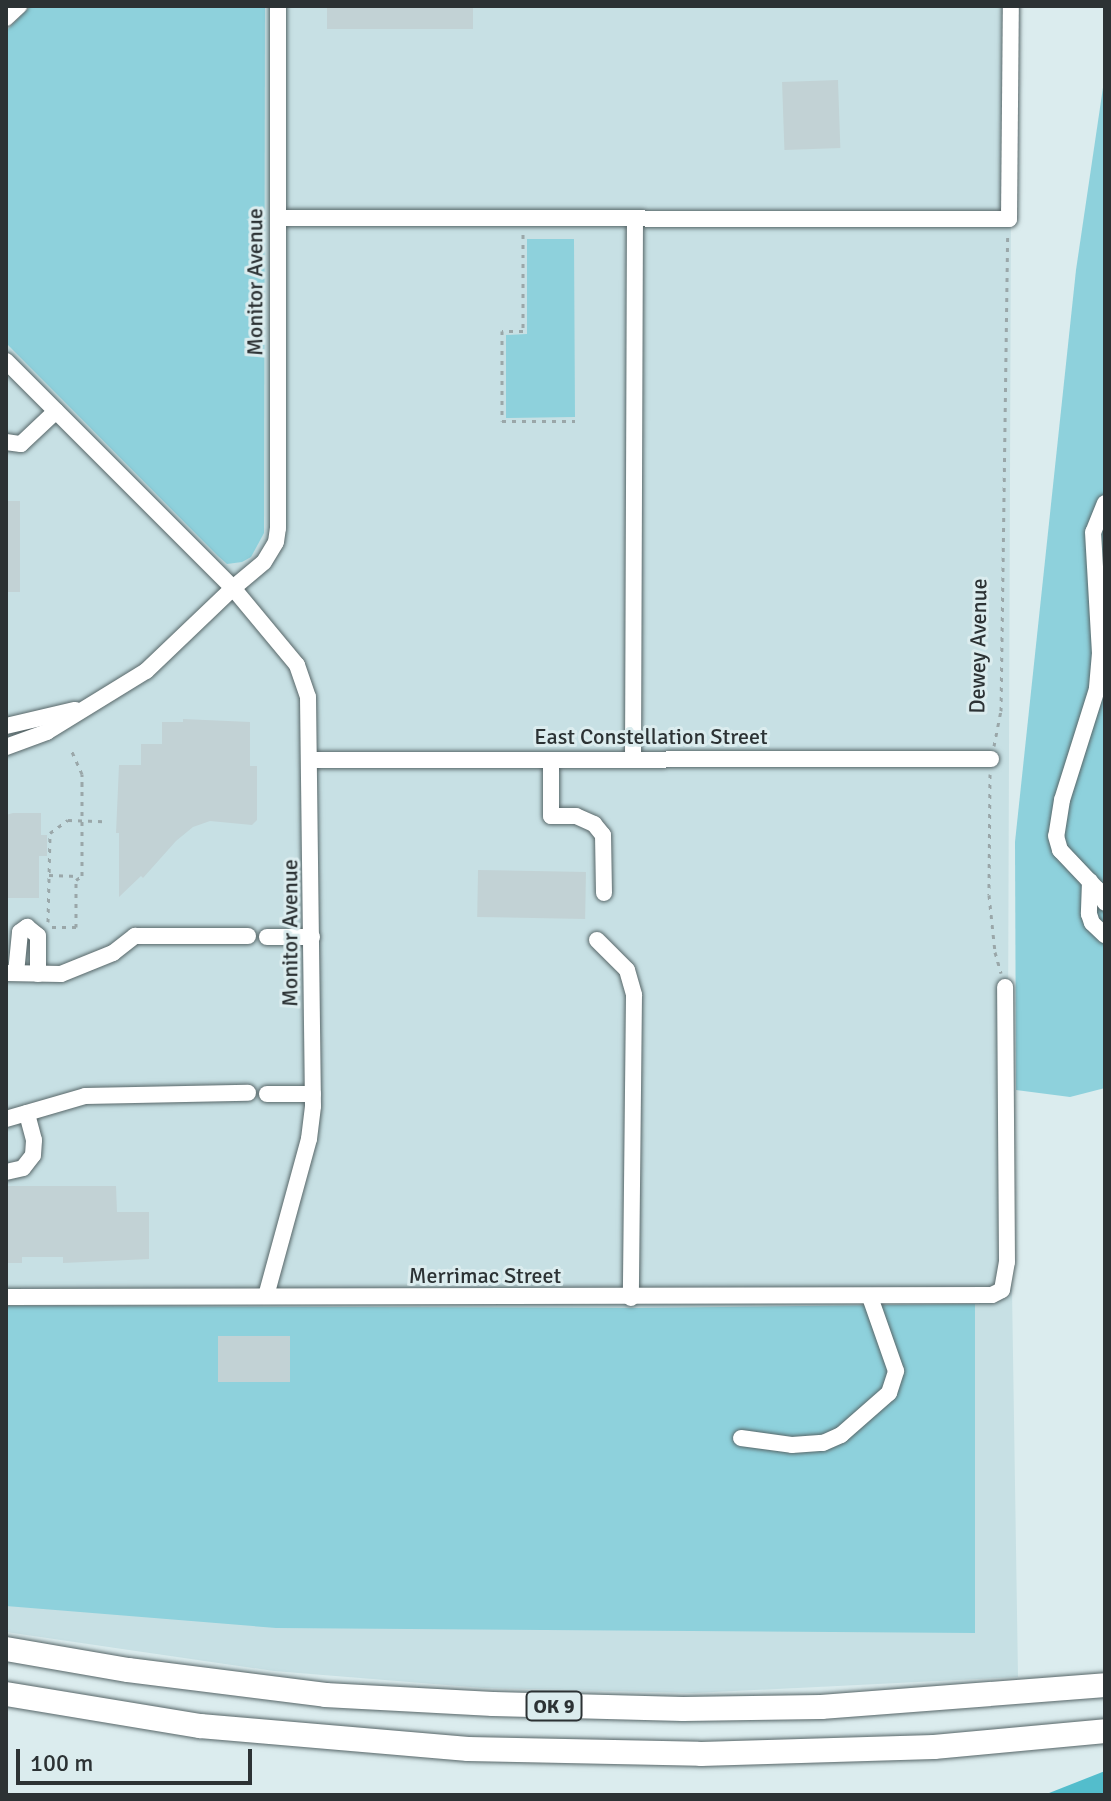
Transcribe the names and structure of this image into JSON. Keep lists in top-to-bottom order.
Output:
{
  "streets": {
    "highway": ["OK 9"],
    "street": ["Monitor Avenue", "East Constellation Street", "Merrimac Street"],
    "path": ["Dewey Avenue"]
  },
  "crossings": [
    ["Monitor Avenue", "East Constellation Street"],
    ["Monitor Avenue", "Merrimac Street"],
    ["Dewey Avenue", "East Constellation Street"],
    ["Dewey Avenue", "Merrimac Street"]
  ],
  "scale_bar": "100 m"
}
